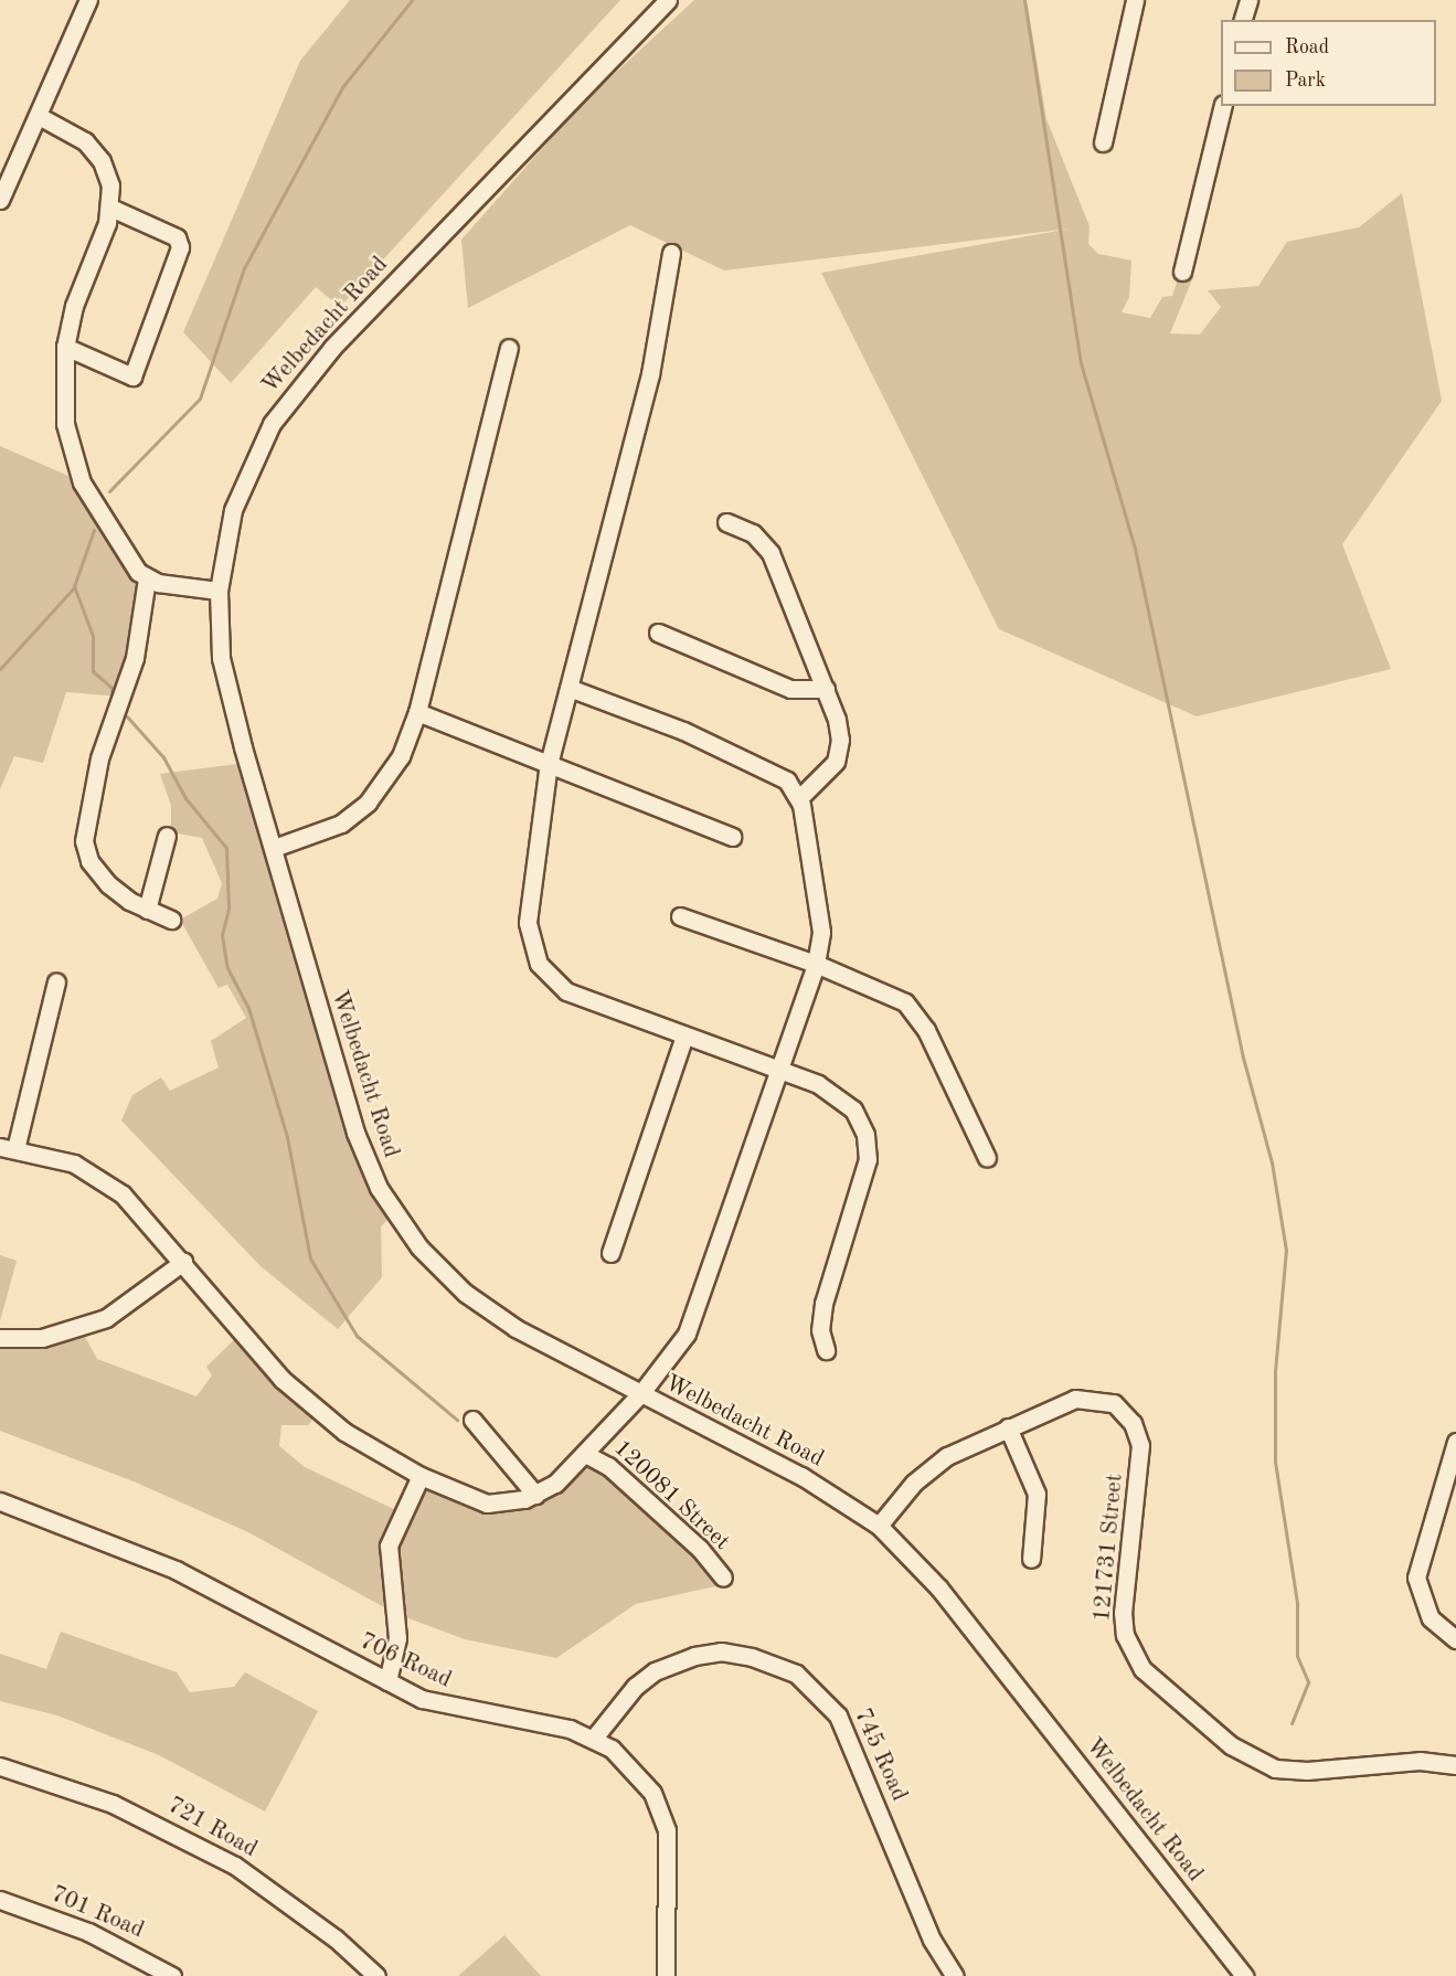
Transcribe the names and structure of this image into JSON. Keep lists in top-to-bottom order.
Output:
{
  "streets": {
    "street": [
      "Welbedacht Road",
      "120081 Street",
      "121731 Street",
      "706 Road",
      "745 Road",
      "721 Road",
      "701 Road"
    ]
  },
  "crossings": [
    ["Welbedacht Road", "121731 Street"],
    ["706 Road", "745 Road"]
  ],
  "legend": ["Road", "Park"]
}
